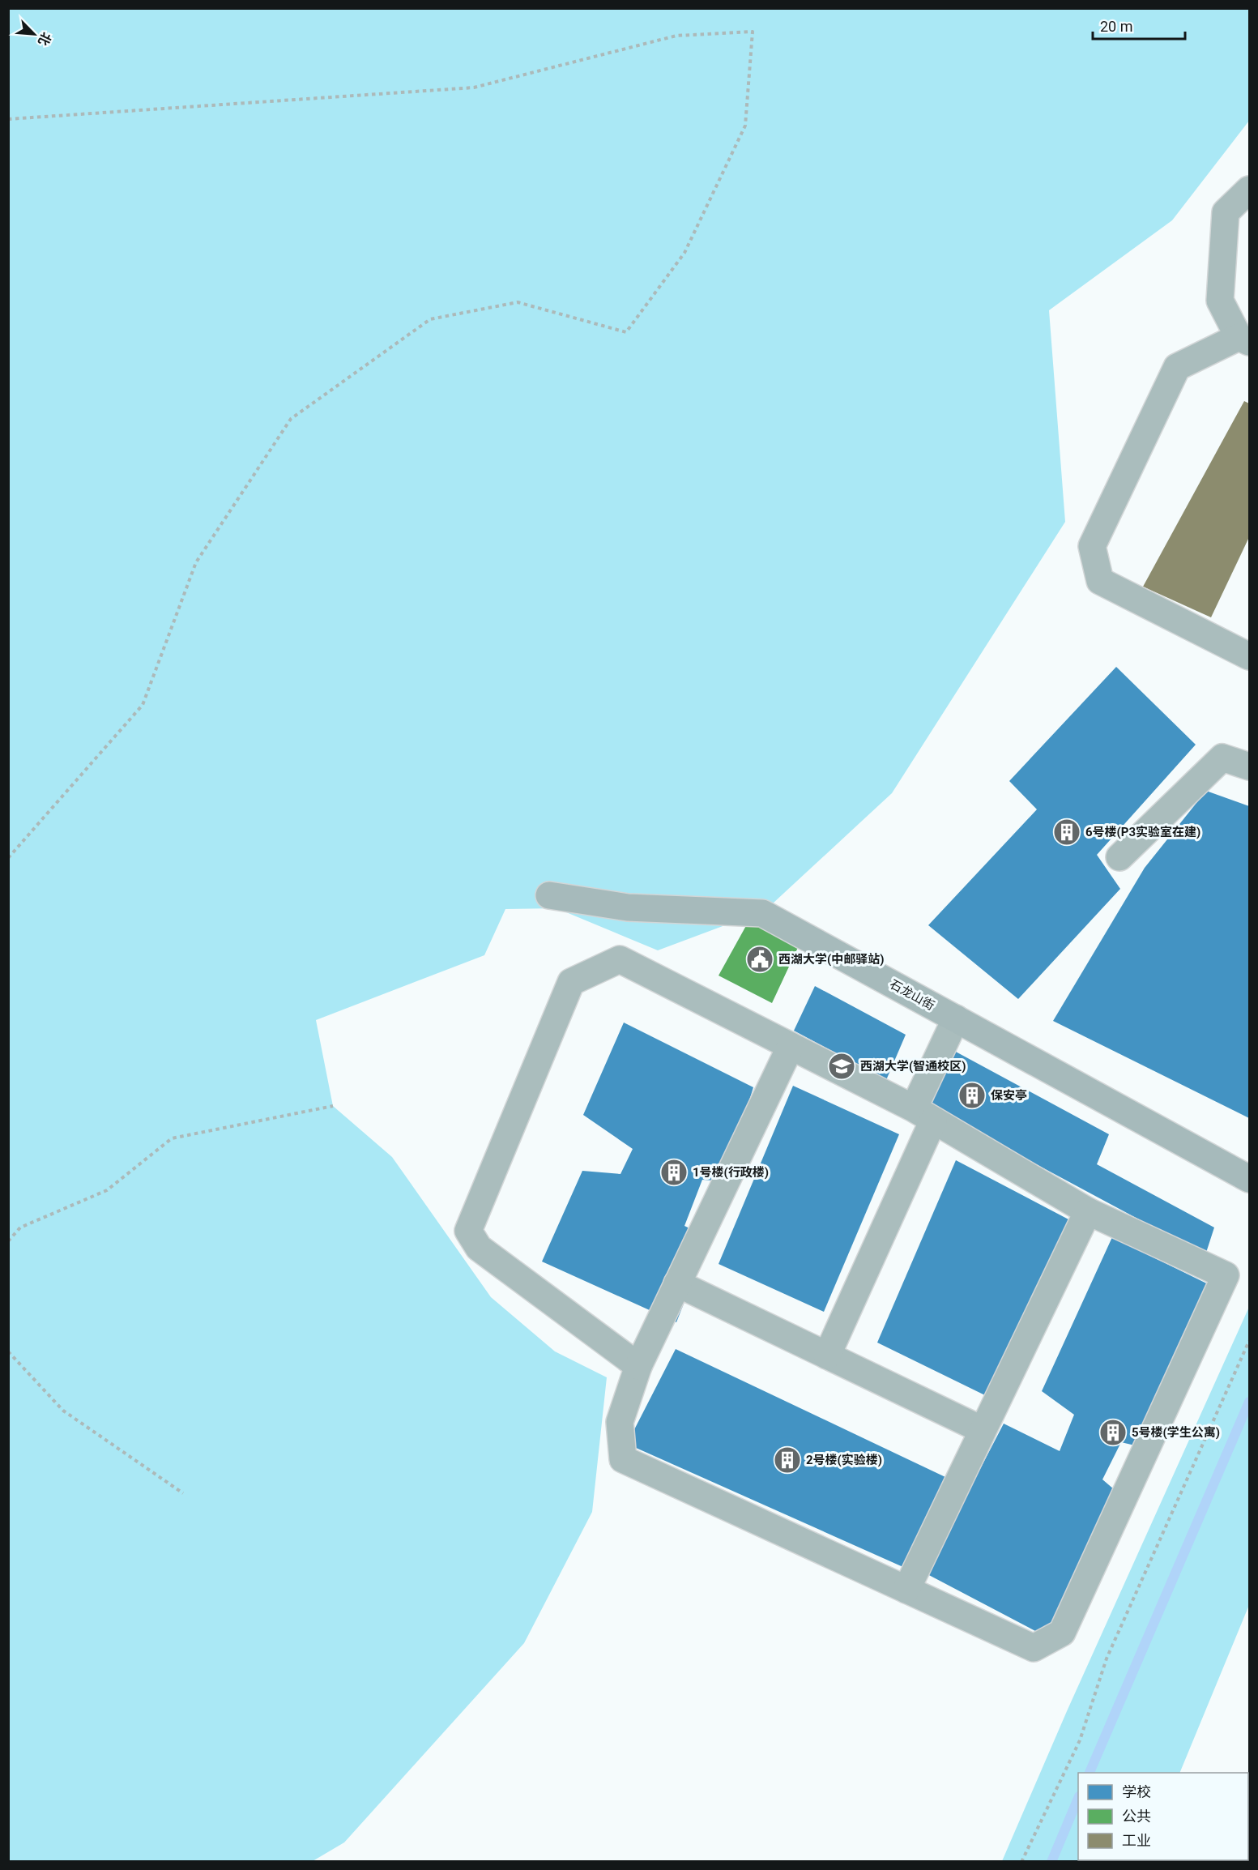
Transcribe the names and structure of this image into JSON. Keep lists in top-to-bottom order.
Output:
{
  "streets": {
    "street": ["石龙山街"]
  },
  "places": {
    "building": [
      "6号楼(P3实验室在建)",
      "保安亭",
      "1号楼(行政楼)",
      "5号楼(学生公寓)",
      "2号楼(实验楼)"
    ],
    "public building": ["西湖大学(中邮驿站)"],
    "school or university": ["西湖大学(智通校区)"]
  },
  "legend": ["学校", "公共", "工业"],
  "scale_bar": "20 m",
  "north": "bottom right"
}
